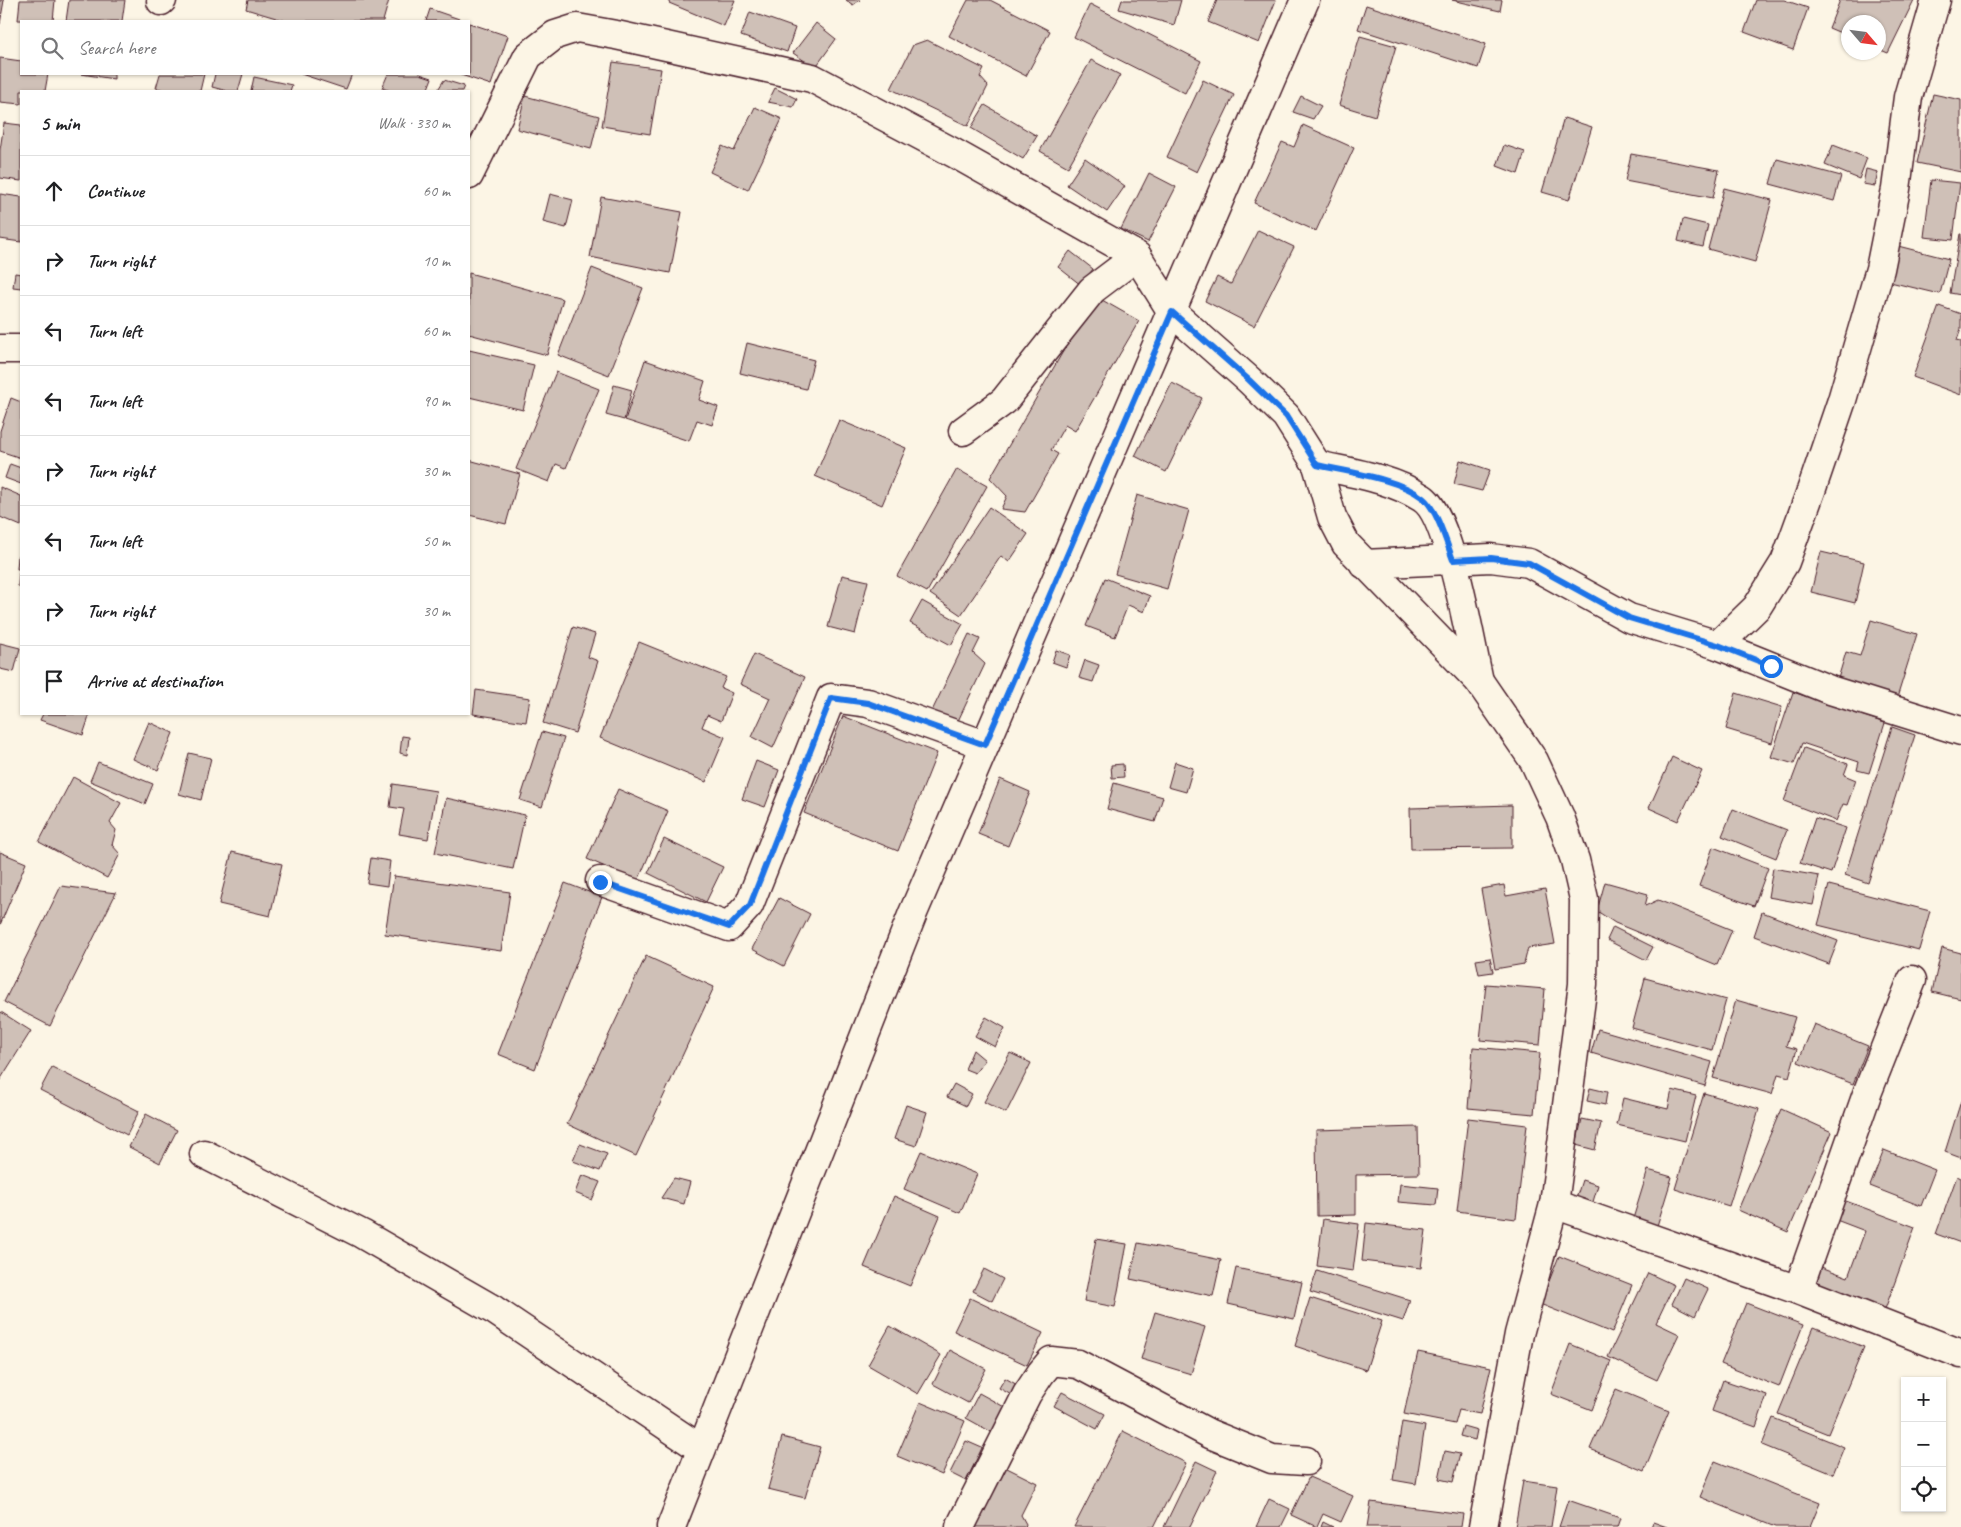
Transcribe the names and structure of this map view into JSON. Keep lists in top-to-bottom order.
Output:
{
  "north": "bottom right",
  "page": {
    "search": "Search here",
    "heading": ["5 min", "Walk · 330 m"],
    "list": [
      ["Continue", "60 m"],
      ["Turn right", "10 m"],
      ["Turn left", "60 m"],
      ["Turn left", "90 m"],
      ["Turn right", "30 m"],
      ["Turn left", "50 m"],
      ["Turn right", "30 m"],
      "Arrive at destination"
    ],
    "map_buttons": ["+", "−"]
  }
}
